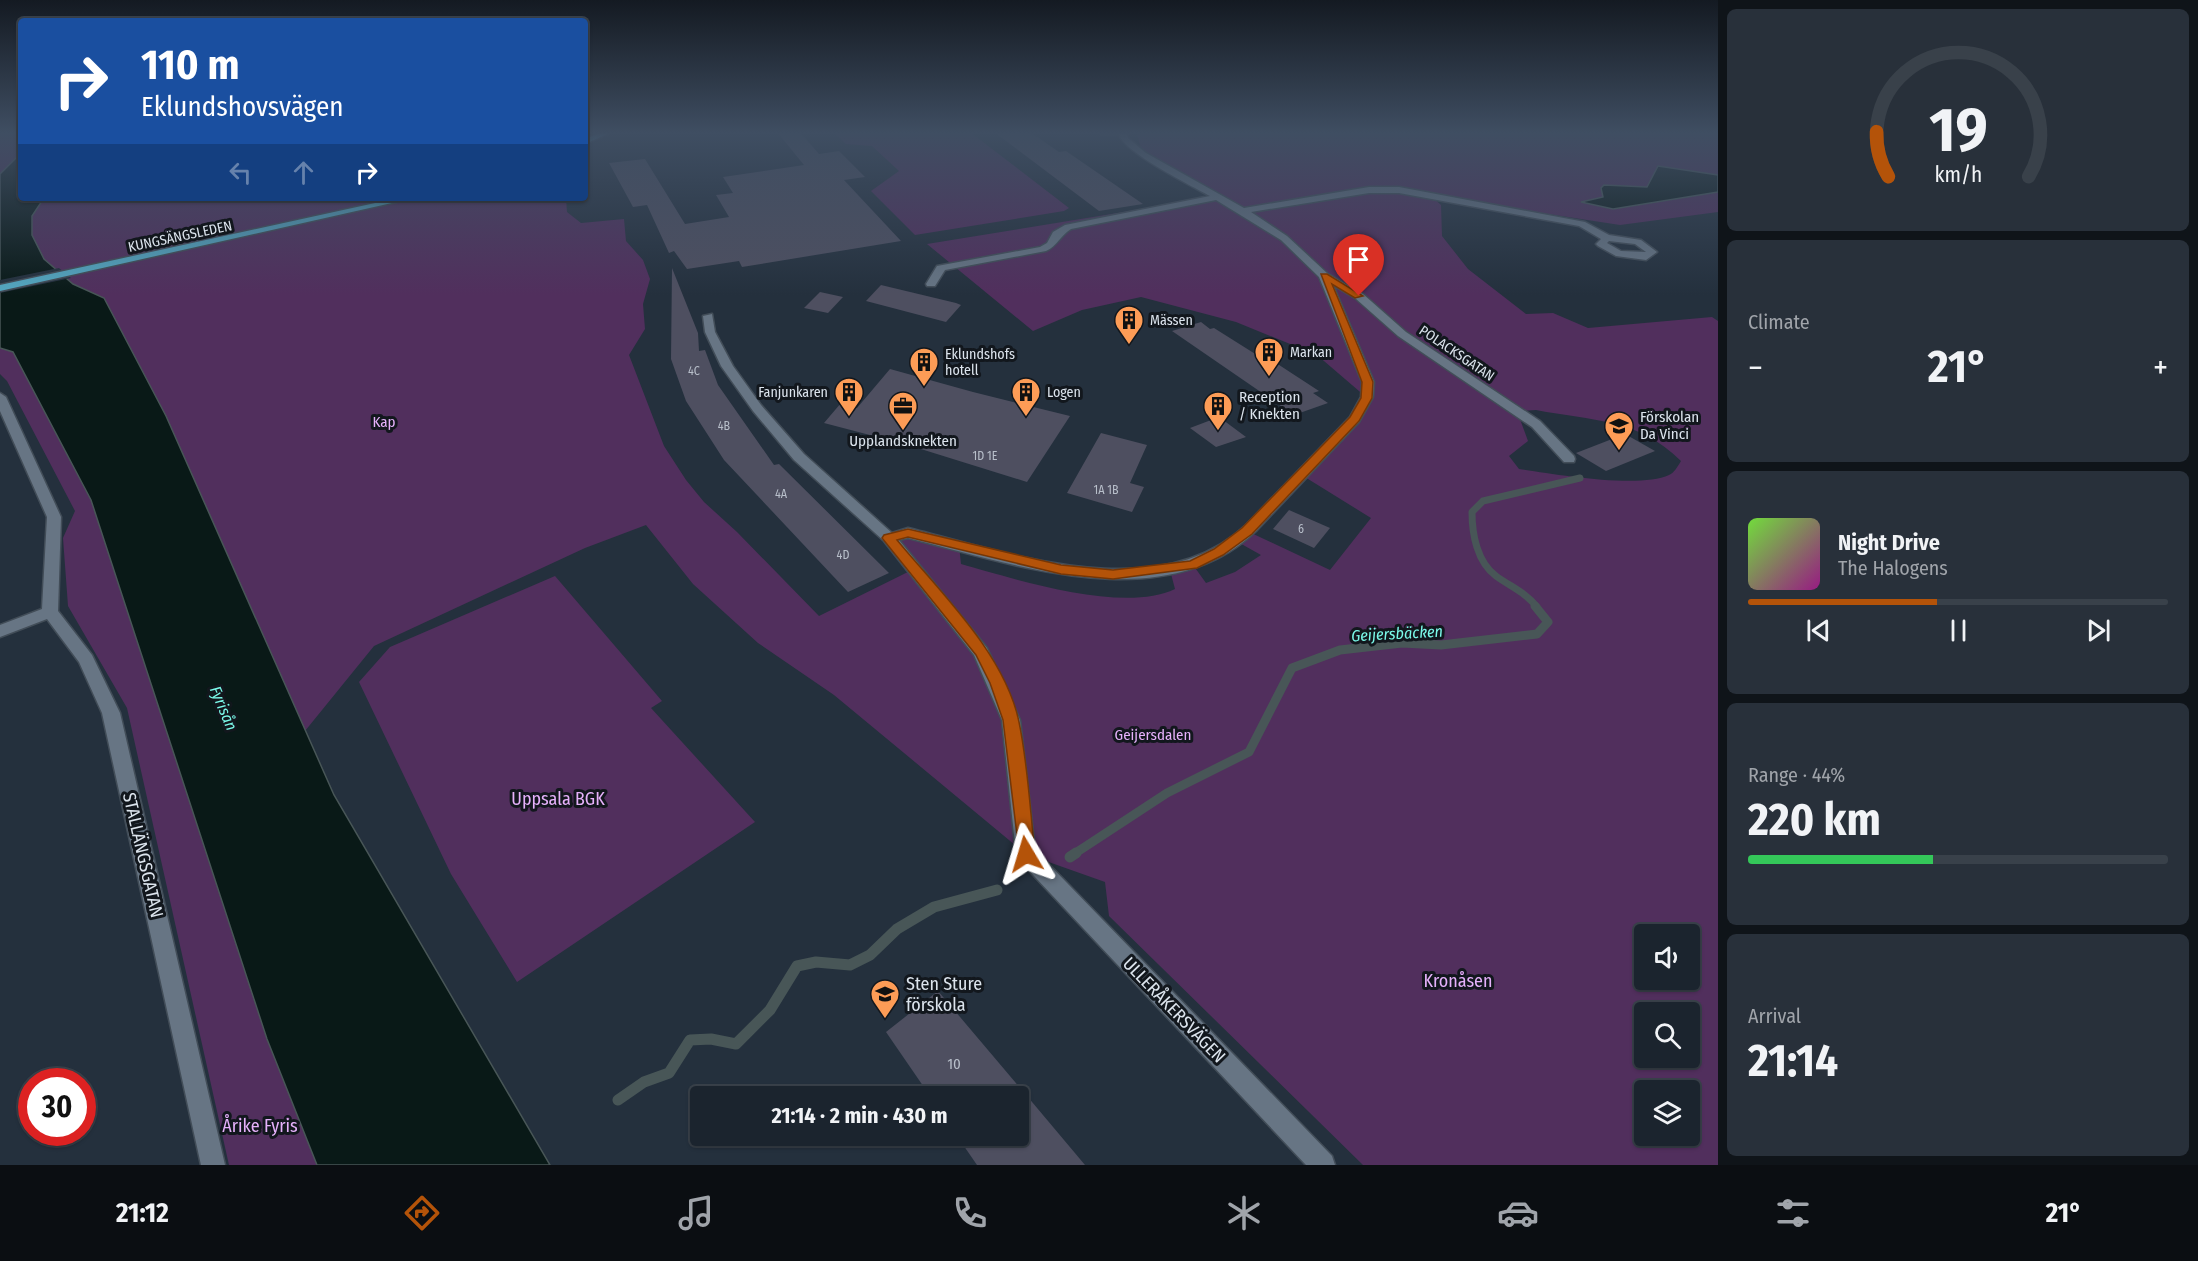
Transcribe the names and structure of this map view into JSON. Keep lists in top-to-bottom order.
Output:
{
  "streets": {
    "main road": ["KUNGSÄNGSLEDEN"],
    "street": ["POLACKSGATAN", "STALLÄNGSGATAN", "ULLERÅKERSVÄGEN"]
  },
  "water": ["Geijersbäcken", "Fyrisån"],
  "parks": [
    "Kap",
    "Geijersdalen",
    "Uppsala BGK",
    "Kronåsen",
    "Årike Fyris"
  ],
  "places": {
    "building": [
      "Mässen",
      "Markan",
      "Eklundshofs hotell",
      "Fanjunkaren",
      "Logen",
      "Reception / Knekten"
    ],
    "office": ["Upplandsknekten"],
    "school or university": ["Förskolan Da Vinci", "Sten Sture förskola"]
  },
  "house_numbers": [
    "4C",
    "4B",
    "1D 1E",
    "1A 1B",
    "4A",
    "6",
    "4D",
    "10"
  ],
  "page": {
    "turn": ["110 m", "Eklundshovsvägen"],
    "tile": [
      "Climate",
      ["Range · 44%", "220 km"],
      ["Arrival", "21:14"]
    ],
    "heat": ["−", "21°", "+"],
    "song": ["Night Drive", "The Halogens"],
    "limit": "30",
    "trip": "21:14 · 2 min · 430 m",
    "tabs": ["21:12", "21°"],
    "gauge": ["19", "km/h"]
  }
}
